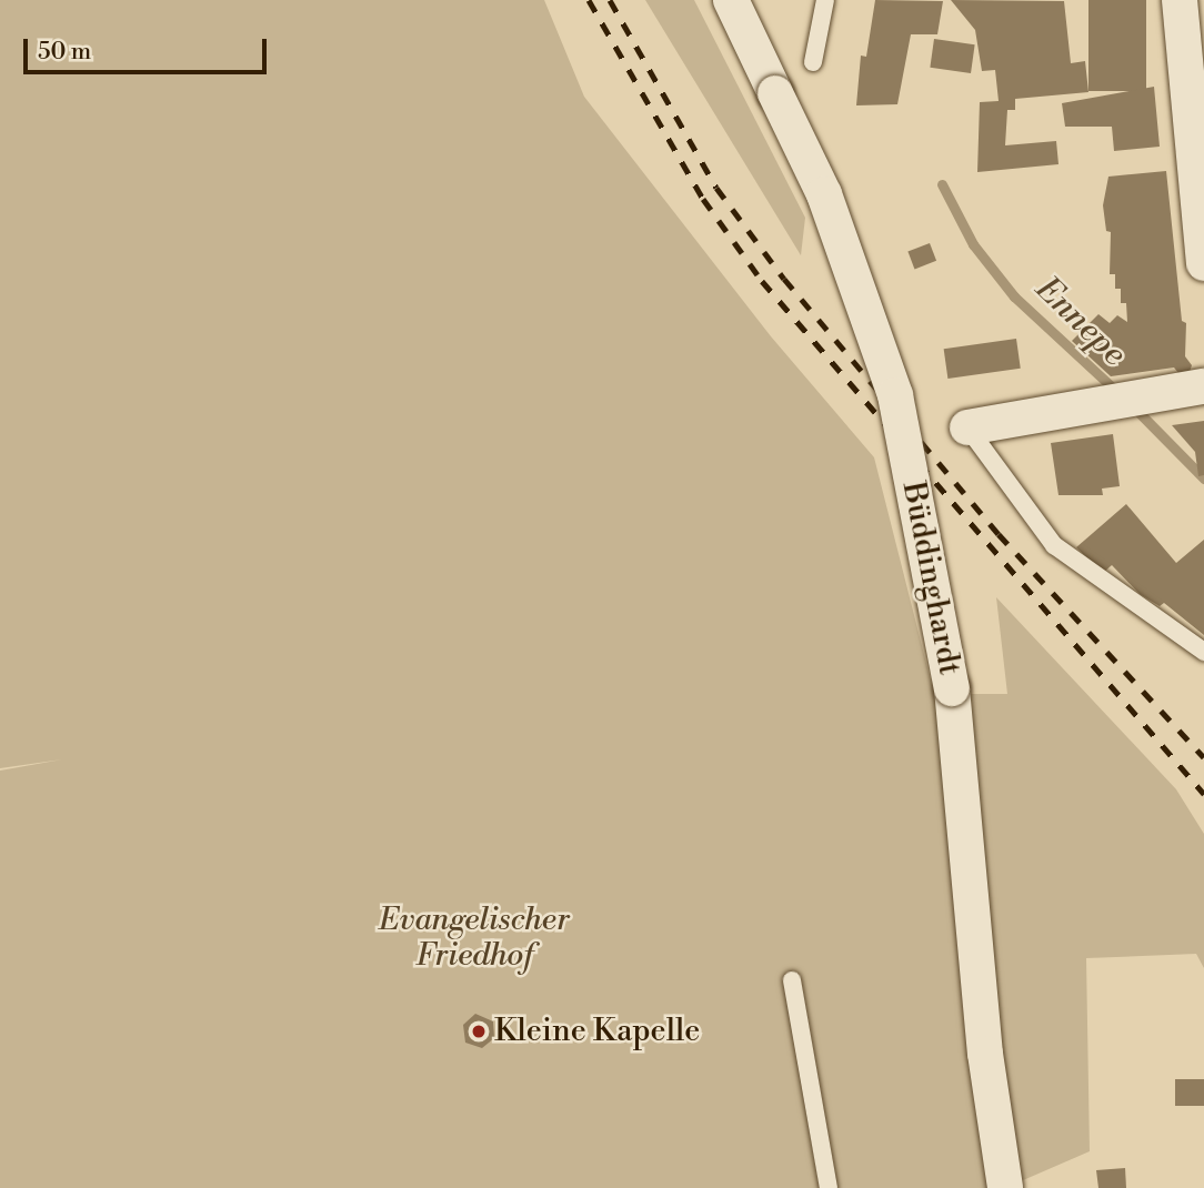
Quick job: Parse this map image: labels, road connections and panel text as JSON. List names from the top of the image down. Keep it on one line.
{"streets":{"street":["Büddinghardt"]},"water":["Ennepe"],"parks":["Evangelischer Friedhof"],"places":["Kleine Kapelle"],"scale_bar":"50 m"}
